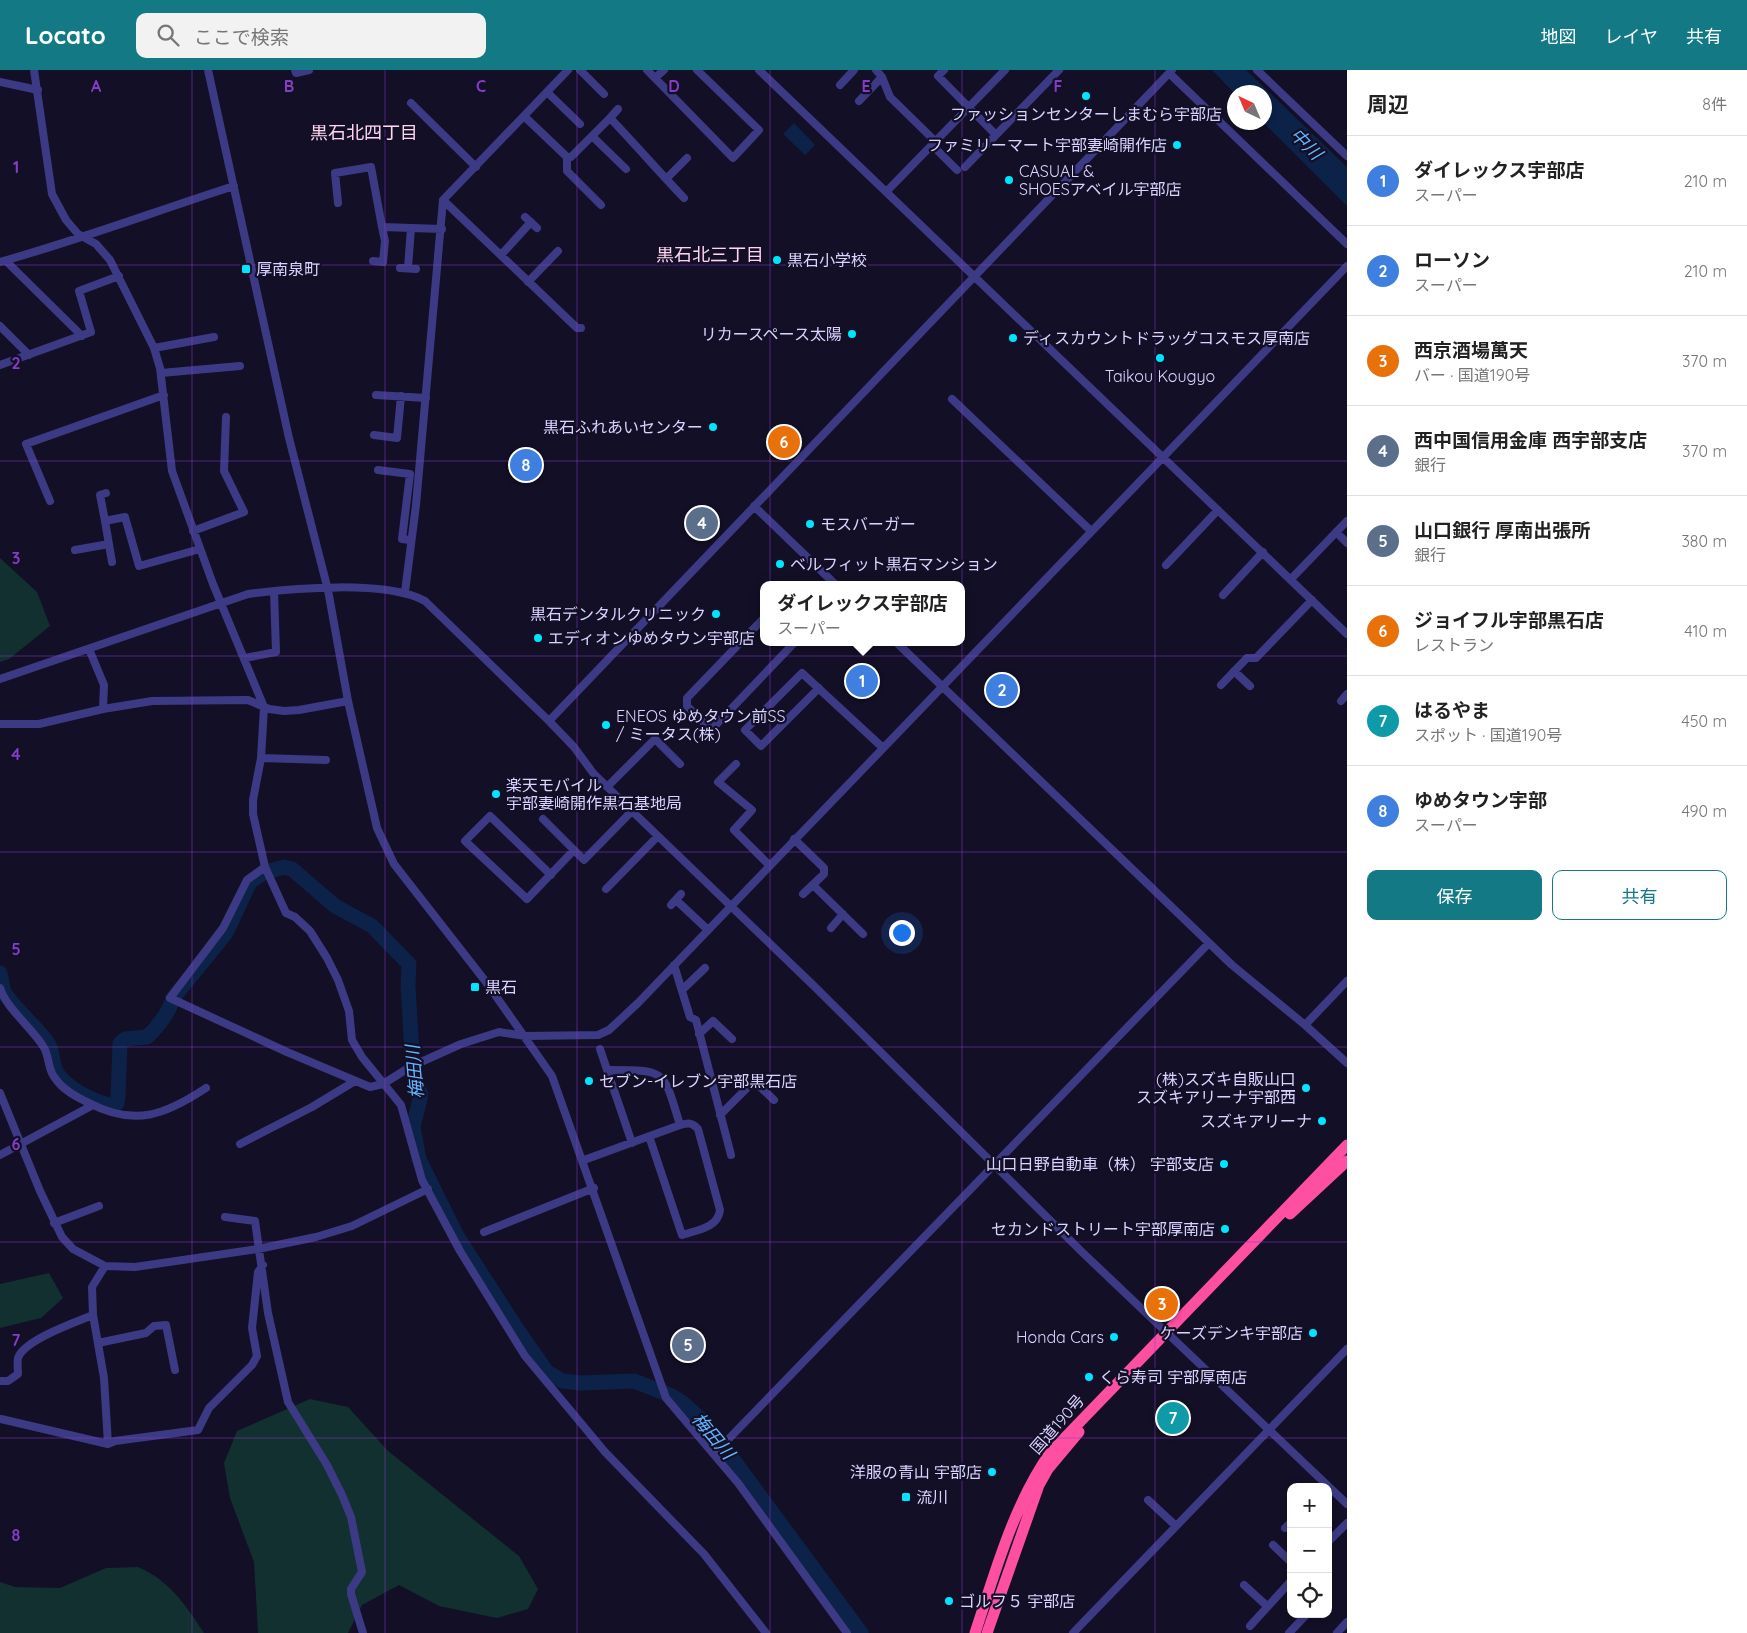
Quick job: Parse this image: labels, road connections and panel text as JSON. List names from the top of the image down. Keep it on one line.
{"streets":{"highway":["国道190号"]},"districts":["黒石北四丁目","黒石北三丁目"],"water":["中川","梅田川"],"places":{"other":["ファッションセンターしまむら宇部店","ファミリーマート宇部妻崎開作店","CASUAL & SHOESアベイル宇部店","黒石小学校","リカースペース太陽","ディスカウントドラッグコスモス厚南店","Taikou Kougyo","黒石ふれあいセンター","モスバーガー","ベルフィット黒石マンション","黒石デンタルクリニック","エディオンゆめタウン宇部店","ENEOS ゆめタウン前SS / ミータス(株)","楽天モバイル 宇部妻崎開作黒石基地局","セブン-イレブン宇部黒石店","(株)スズキ自販山口 スズキアリーナ宇部西","スズキアリーナ","山口日野自動車（株） 宇部支店","セカンドストリート宇部厚南店","ケーズデンキ宇部店","Honda Cars","くら寿司 宇部厚南店","洋服の青山 宇部店","ゴルフ５ 宇部店"],"transit":["厚南泉町","黒石","流川"]},"north":"top left","page":{"header":"Locato","search":"ここで検索","nav":["地図","レイヤ","共有"],"heading":["周辺","8件"],"list":[{"mark":"1","name":"ダイレックス宇部店","note":"スーパー","value":"210 m"},{"mark":"2","name":"ローソン","note":"スーパー","value":"210 m"},{"mark":"3","name":"西京酒場萬天","note":"バー · 国道190号","value":"370 m"},{"mark":"4","name":"西中国信用金庫 西宇部支店","note":"銀行","value":"370 m"},{"mark":"5","name":"山口銀行 厚南出張所","note":"銀行","value":"380 m"},{"mark":"6","name":"ジョイフル宇部黒石店","note":"レストラン","value":"410 m"},{"mark":"7","name":"はるやま","note":"スポット · 国道190号","value":"450 m"},{"mark":"8","name":"ゆめタウン宇部","note":"スーパー","value":"490 m"}],"pins":["6","8","4","1","2","3","5","7"],"popup":["ダイレックス宇部店","スーパー"],"buttons":["保存","共有"],"map_buttons":["+","−"]},"grid":{"columns":["A","B","C","D","E","F"],"rows":["1","2","3","4","5","6","7","8"]}}
